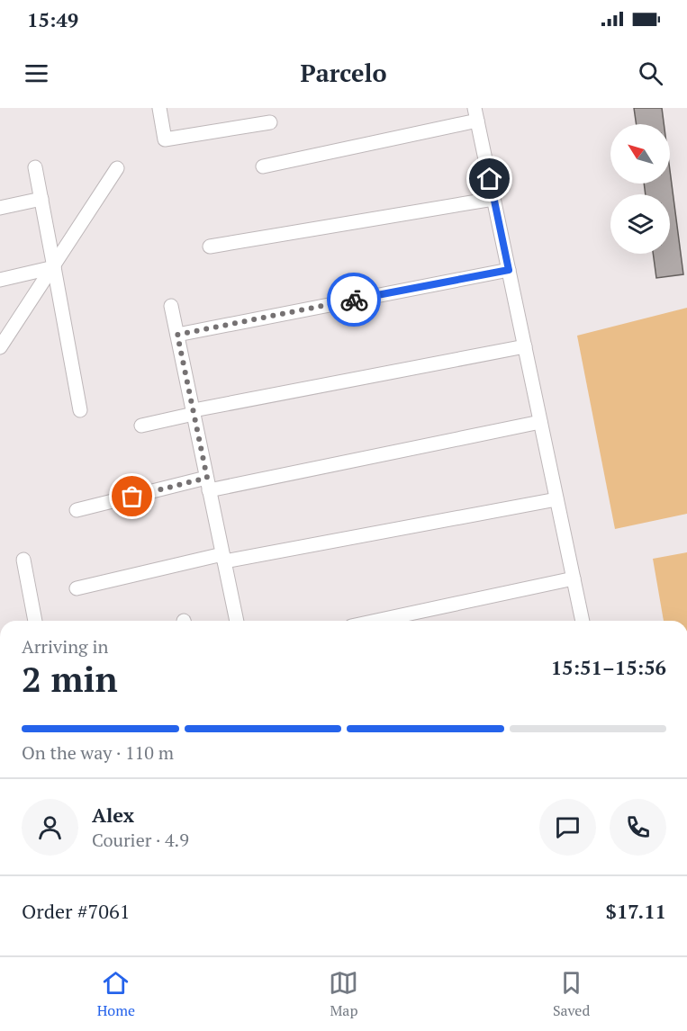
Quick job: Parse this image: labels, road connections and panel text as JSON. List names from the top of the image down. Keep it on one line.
{"north":"top left","page":{"status":"15:49","header":"Parcelo","heading":["2 min","Arriving in","15:51–15:56"],"panel":["Alex","Courier · 4.9","Order #7061","$17.11"],"bar":"On the way · 110 m","tabs":["Home","Map","Saved"]}}
